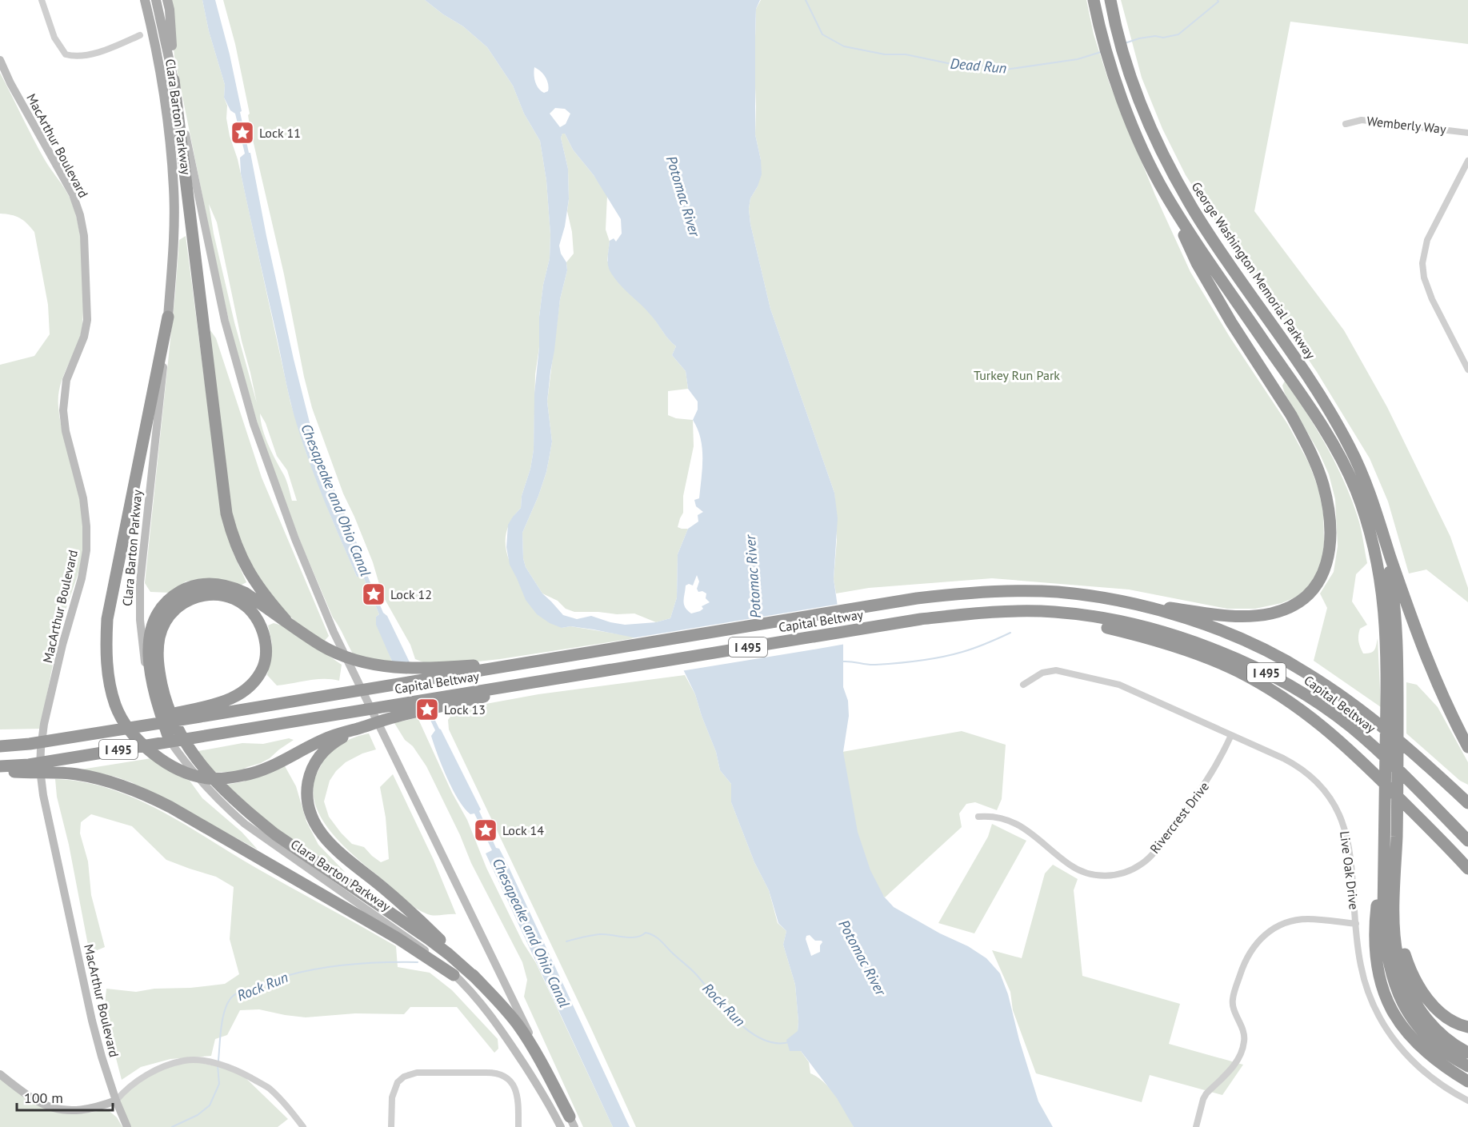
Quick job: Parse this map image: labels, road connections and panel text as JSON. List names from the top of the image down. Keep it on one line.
{"streets":{"highway":["George Washington Memorial Parkway","Capital Beltway","I 495"],"main road":["Clara Barton Parkway","MacArthur Boulevard"],"street":["Wemberly Way","Rivercrest Drive","Live Oak Drive"]},"crossings":[["Rivercrest Drive","Live Oak Drive"]],"water":["Dead Run","Potomac River","Chesapeake and Ohio Canal","Rock Run"],"parks":["Turkey Run Park"],"places":{"place":["Lock 11","Lock 12","Lock 13","Lock 14"]},"scale_bar":"100 m"}
